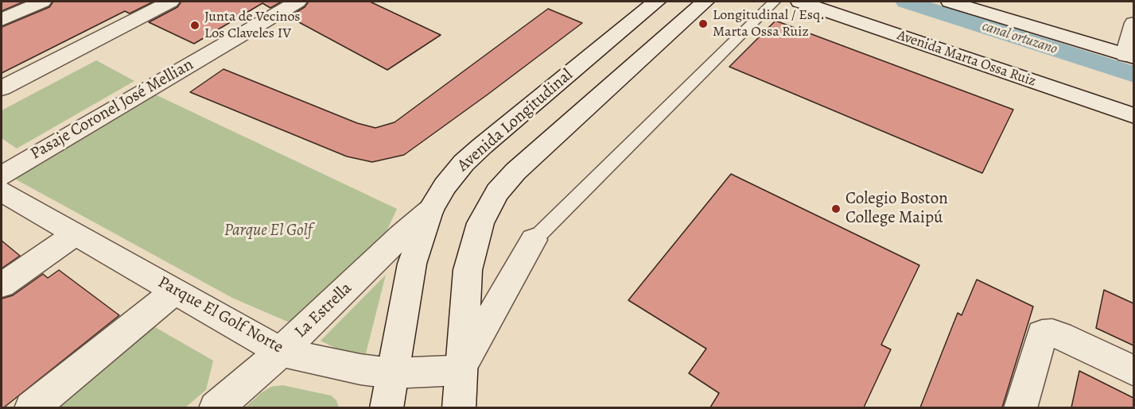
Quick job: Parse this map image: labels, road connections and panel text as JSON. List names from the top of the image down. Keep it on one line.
{"streets":{"street":["Avenida Marta Ossa Ruiz","Pasaje Coronel José Mellian","Avenida Longitudinal","La Estrella","Parque El Golf Norte"]},"crossings":[["Avenida Longitudinal","La Estrella"],["Avenida Longitudinal","Parque El Golf Norte"],["La Estrella","Parque El Golf Norte"]],"water":["canal ortuzano"],"parks":["Parque El Golf"],"places":["Longitudinal / Esq. Marta Ossa Ruiz","Junta de Vecinos Los Claveles IV","Colegio Boston College Maipú"]}
